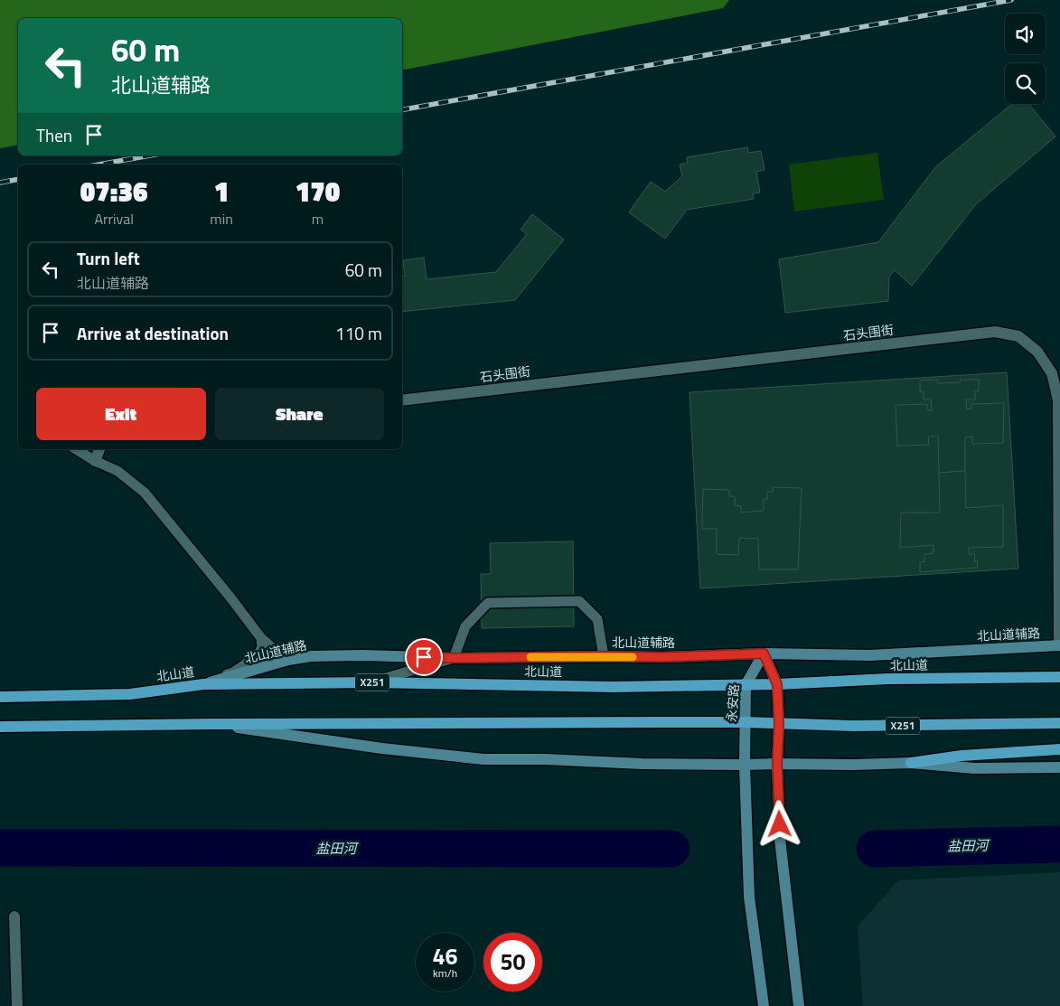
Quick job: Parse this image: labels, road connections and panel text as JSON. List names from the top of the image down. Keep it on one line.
{"streets":{"main road":["北山道","X251"],"street":["石头围街","北山道辅路","永安路"]},"crossings":[["石头围街","北山道辅路"],["北山道辅路","北山道"],["北山道辅路","永安路"],["北山道","永安路"],["X251","永安路"]],"water":["盐田河"],"page":{"turn":["60 m","北山道辅路"],"then":"Then","eta":["07:36","Arrival","1","min","170","m"],"list":[{"name":"Turn left","note":"北山道辅路","value":"60 m"},{"name":"Arrive at destination","value":"110 m"}],"buttons":["Exit","Share"],"speed":"46 km/h","limit":"50"}}
